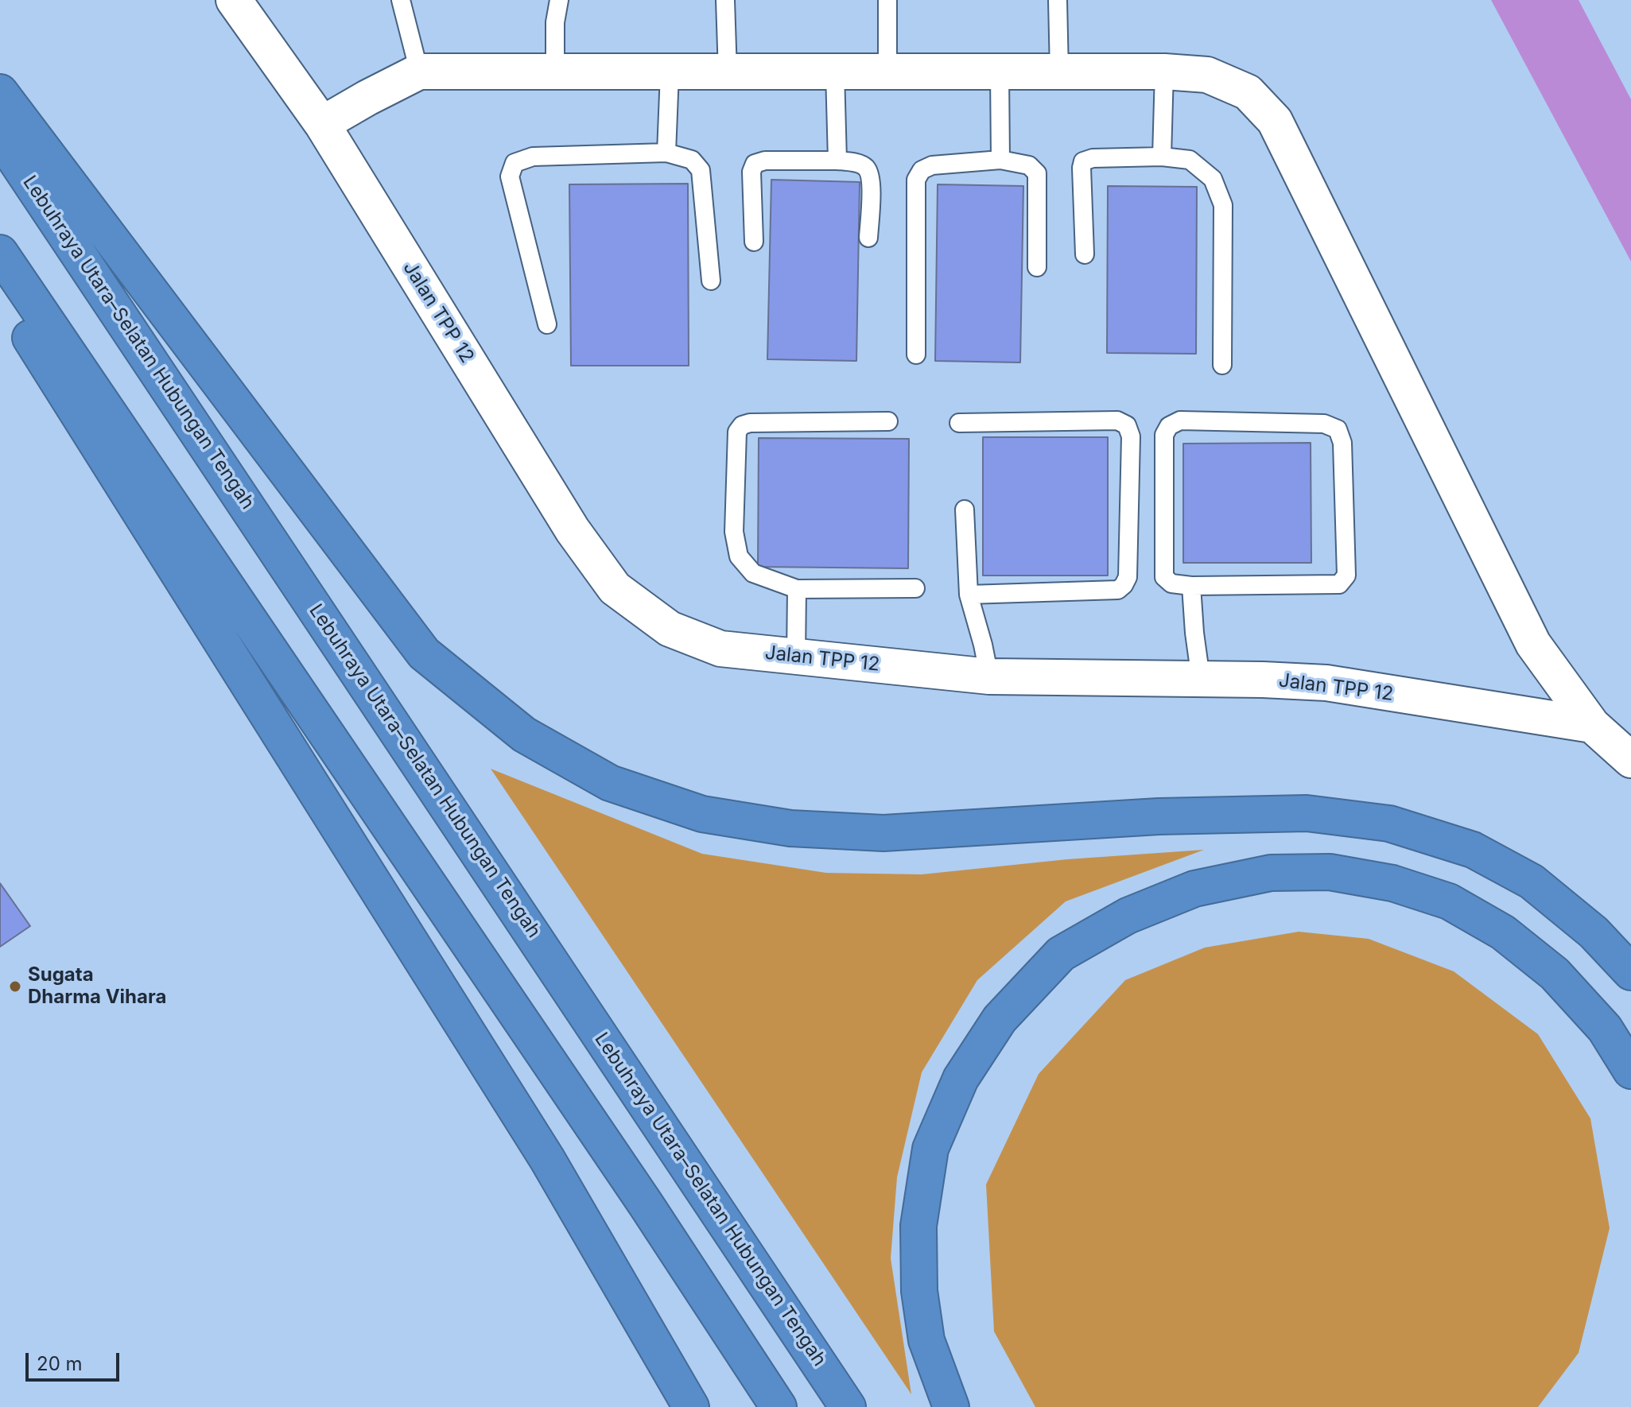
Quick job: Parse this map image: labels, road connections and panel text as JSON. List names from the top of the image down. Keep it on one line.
{"streets":{"highway":["Lebuhraya Utara–Selatan Hubungan Tengah"],"street":["Jalan TPP 12"]},"places":["Sugata Dharma Vihara"],"scale_bar":"20 m"}
